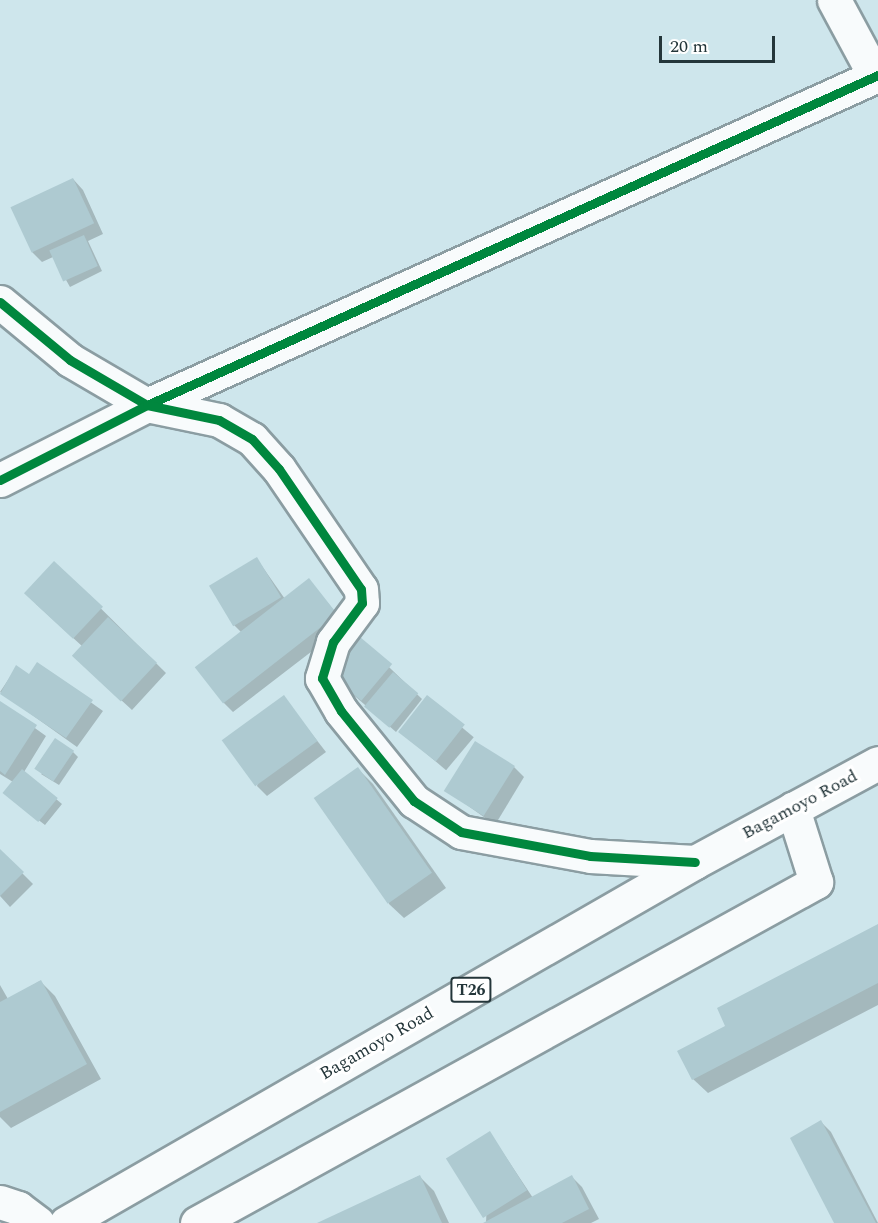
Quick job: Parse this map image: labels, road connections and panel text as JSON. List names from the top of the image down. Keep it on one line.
{"streets":{"main road":["Bagamoyo Road","T26"]},"scale_bar":"20 m"}
